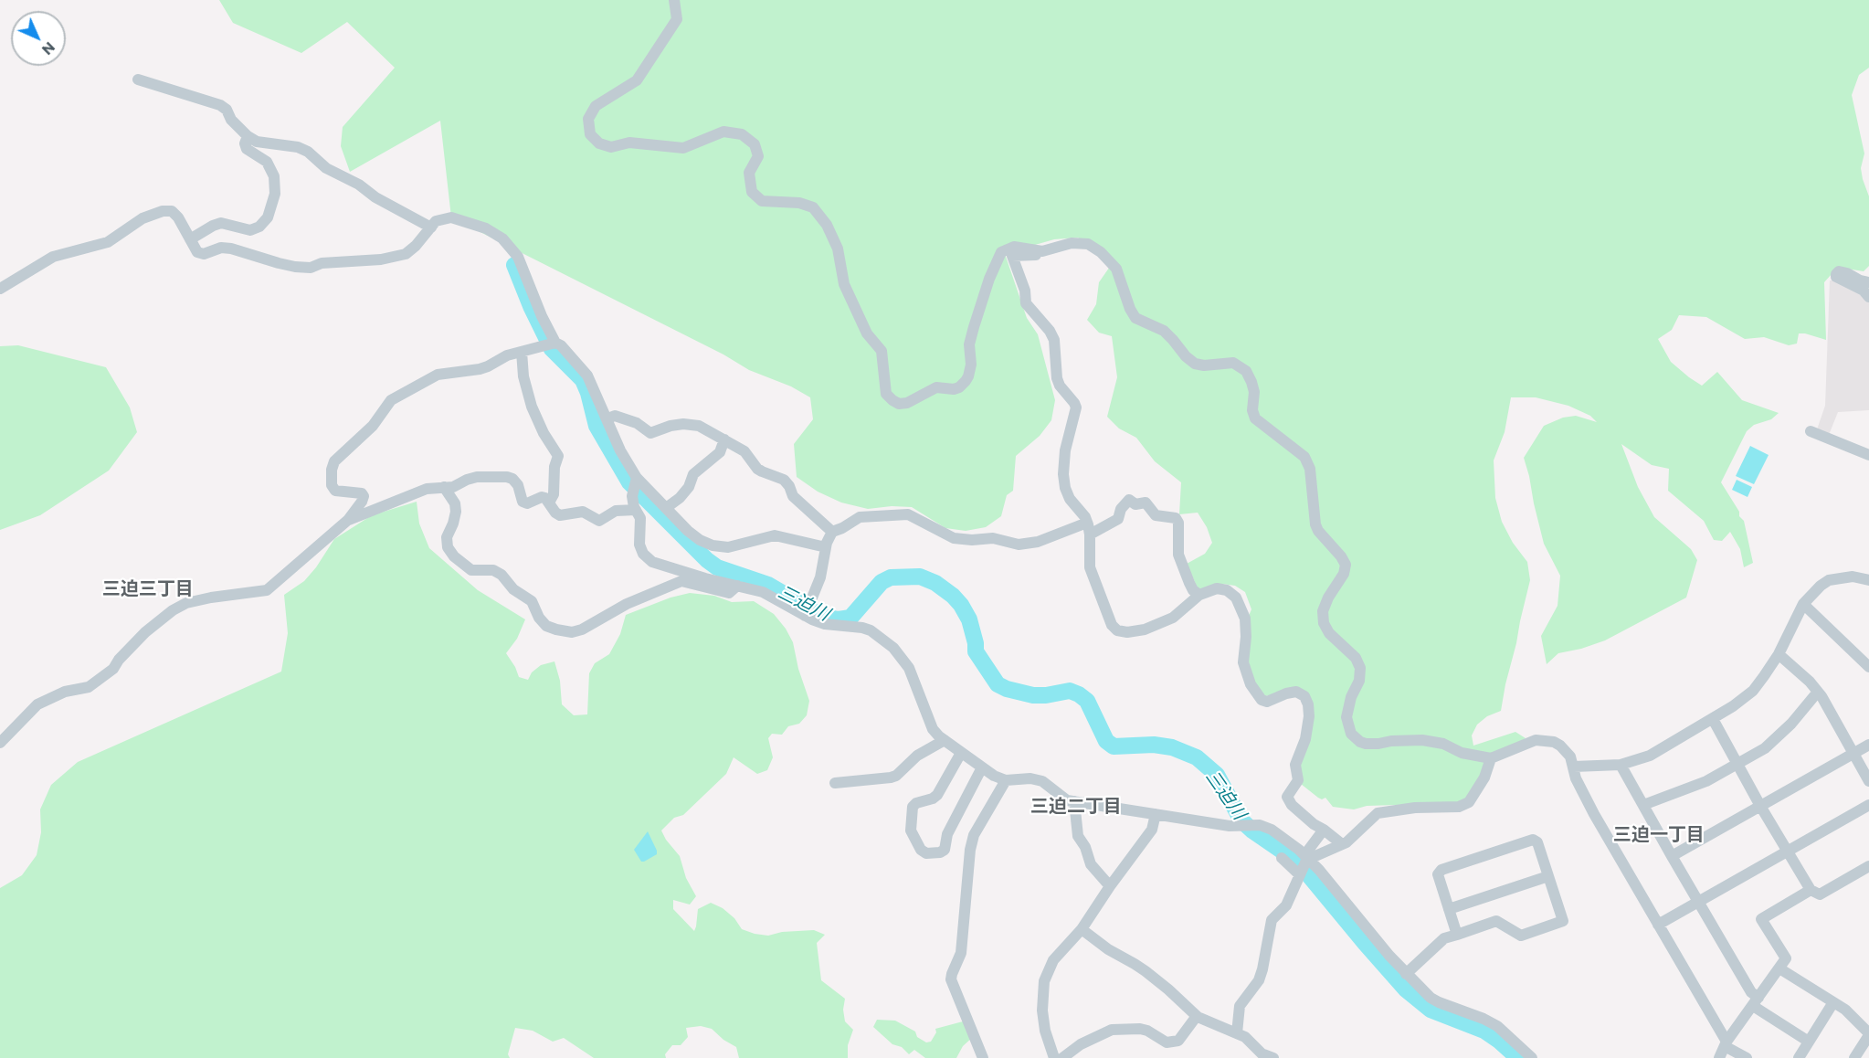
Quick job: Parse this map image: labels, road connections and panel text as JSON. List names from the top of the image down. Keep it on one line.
{"districts":["三迫三丁目","三迫二丁目","三迫一丁目"],"water":["三迫川"],"north":"bottom right"}
